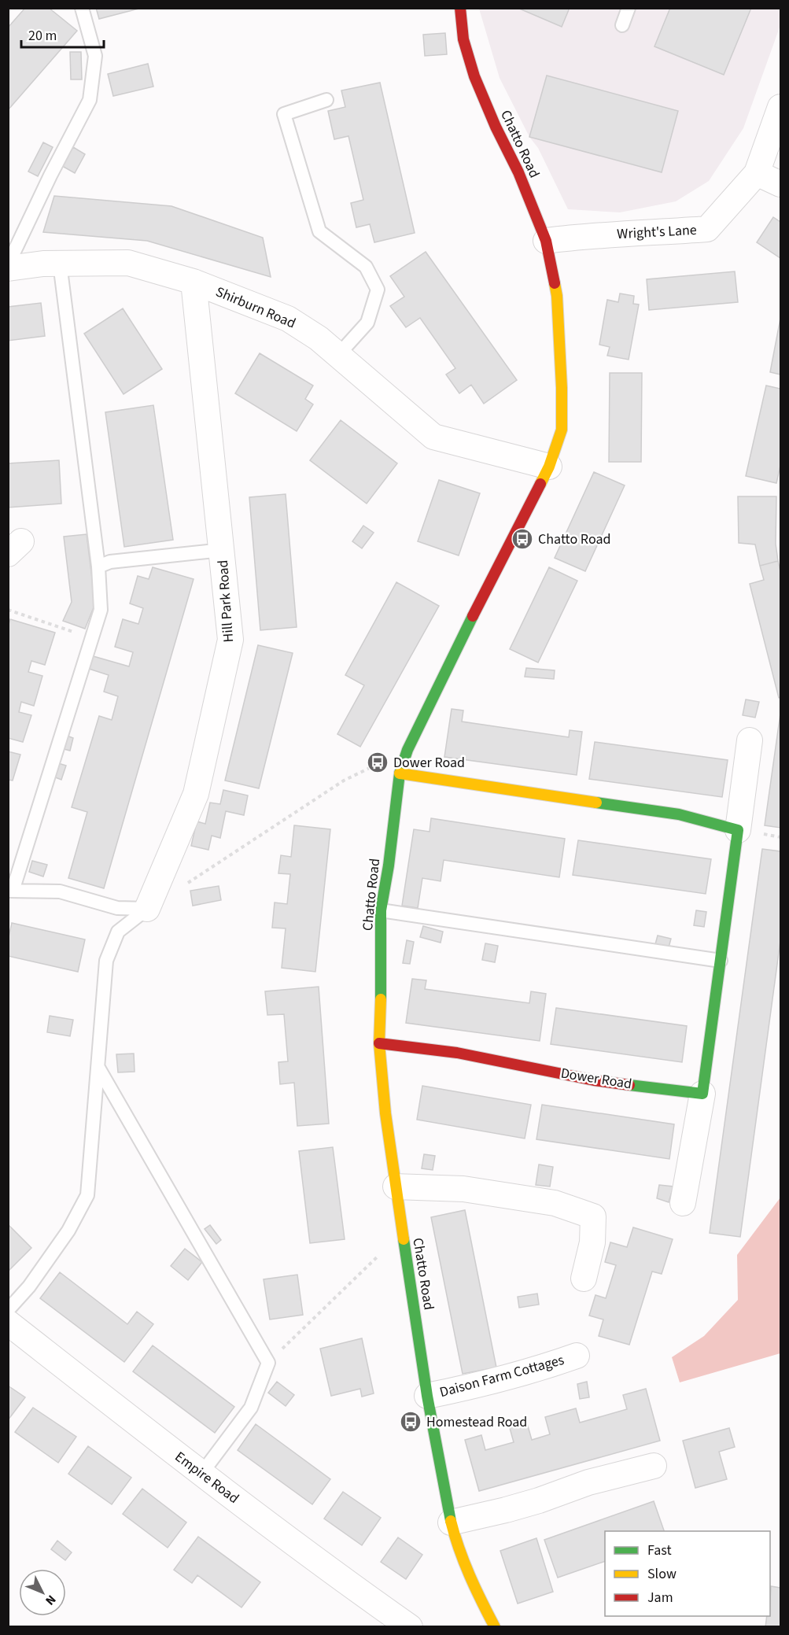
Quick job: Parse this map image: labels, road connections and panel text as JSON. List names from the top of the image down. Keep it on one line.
{"streets":{"street":["Chatto Road","Wright's Lane","Shirburn Road","Hill Park Road","Dower Road","Daison Farm Cottages","Empire Road"]},"crossings":[["Chatto Road","Wright's Lane"],["Chatto Road","Shirburn Road"],["Chatto Road","Dower Road"],["Chatto Road","Daison Farm Cottages"],["Shirburn Road","Hill Park Road"]],"places":{"bus stop":["Chatto Road","Dower Road","Homestead Road"]},"legend":["Fast","Slow","Jam"],"scale_bar":"20 m","north":"bottom right"}
